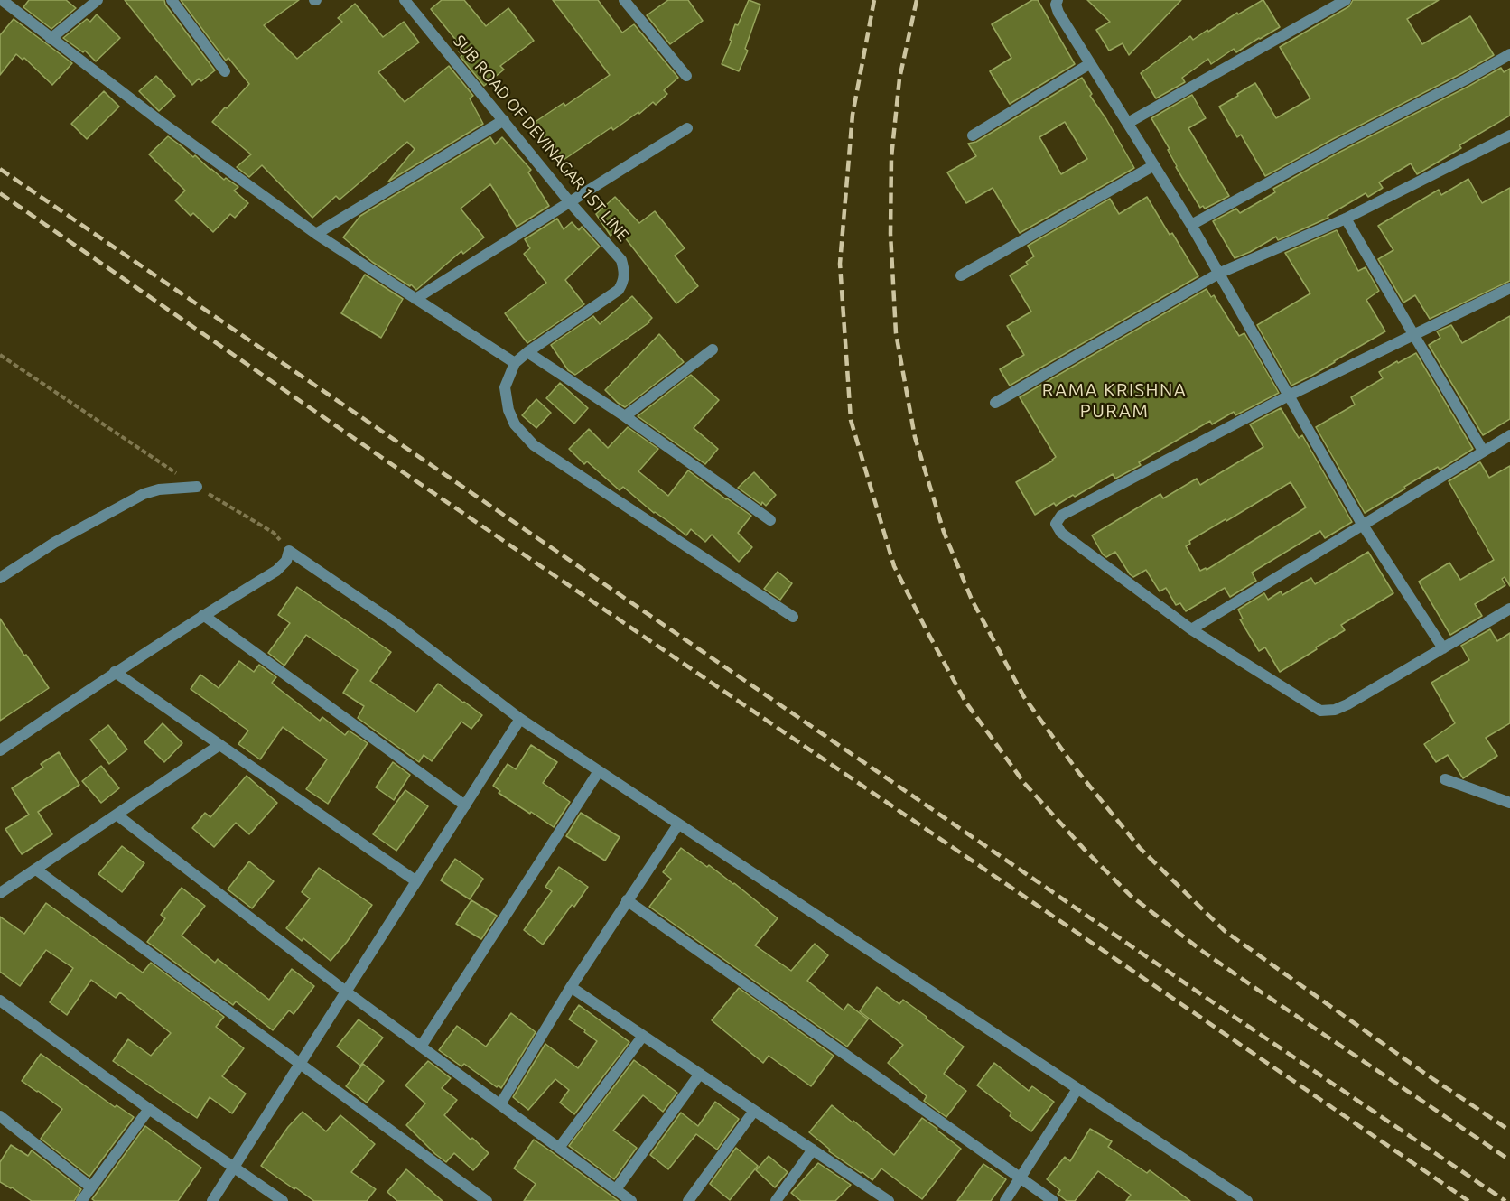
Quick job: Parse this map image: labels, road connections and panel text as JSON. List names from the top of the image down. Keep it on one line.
{"streets":{"street":["SUB ROAD OF DEVINAGAR 1ST LINE"]},"districts":["RAMA KRISHNA PURAM"]}
